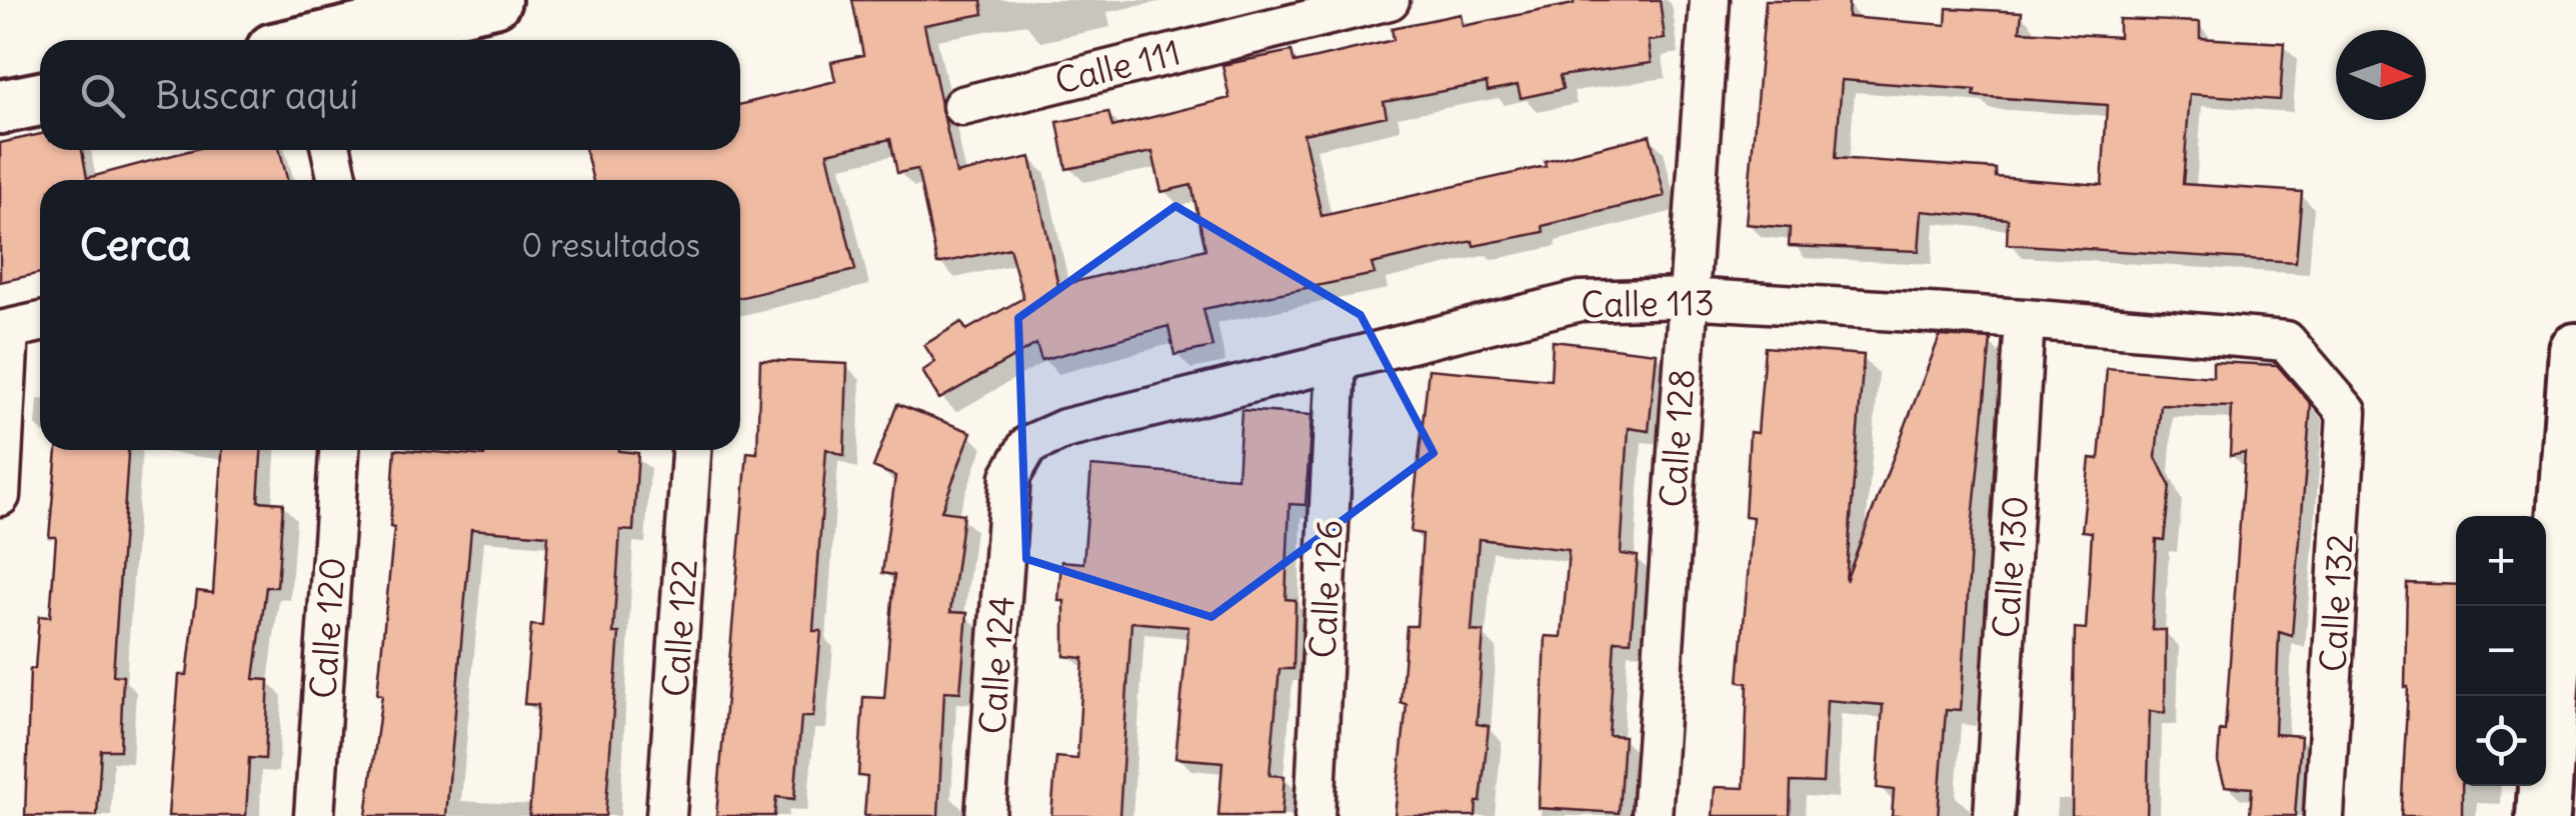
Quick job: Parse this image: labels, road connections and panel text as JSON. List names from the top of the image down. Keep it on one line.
{"streets":{"street":["Calle 111","Calle 113","Calle 128","Calle 130","Calle 126","Calle 132","Calle 120","Calle 122","Calle 124"]},"crossings":[["Calle 113","Calle 128"],["Calle 113","Calle 130"],["Calle 113","Calle 126"],["Calle 113","Calle 132"],["Calle 113","Calle 124"]],"north":"right","page":{"search":"Buscar aquí","heading":["Cerca","0 resultados"],"map_buttons":["+","−"]}}
